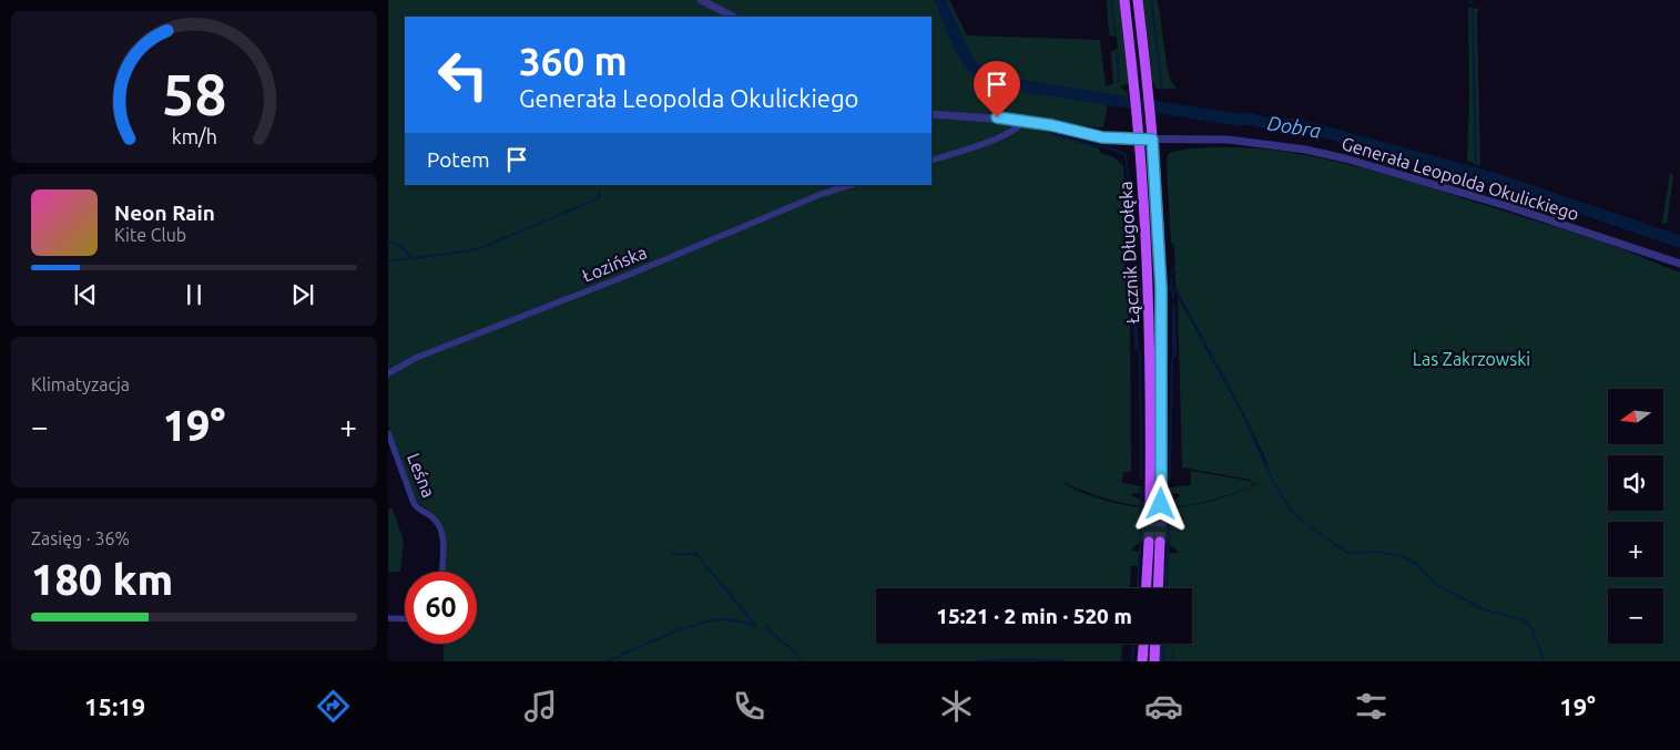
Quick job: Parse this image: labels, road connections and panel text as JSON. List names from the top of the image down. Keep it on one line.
{"streets":{"main road":["Łącznik Długołęka"],"street":["Generała Leopolda Okulickiego","Łozińska","Leśna"]},"crossings":[["Generała Leopolda Okulickiego","Łącznik Długołęka"]],"water":["Dobra"],"parks":["Las Zakrzowski"],"north":"left","page":{"turn":["360 m","Generała Leopolda Okulickiego"],"then":"Potem","song":["Neon Rain","Kite Club"],"tile":["Klimatyzacja",["Zasięg · 36%","180 km"]],"map_buttons":["+","−"],"heat":["−","19°","+"],"limit":"60","trip":"15:21 · 2 min · 520 m","tabs":["15:19","19°"],"gauge":["58","km/h"]}}
